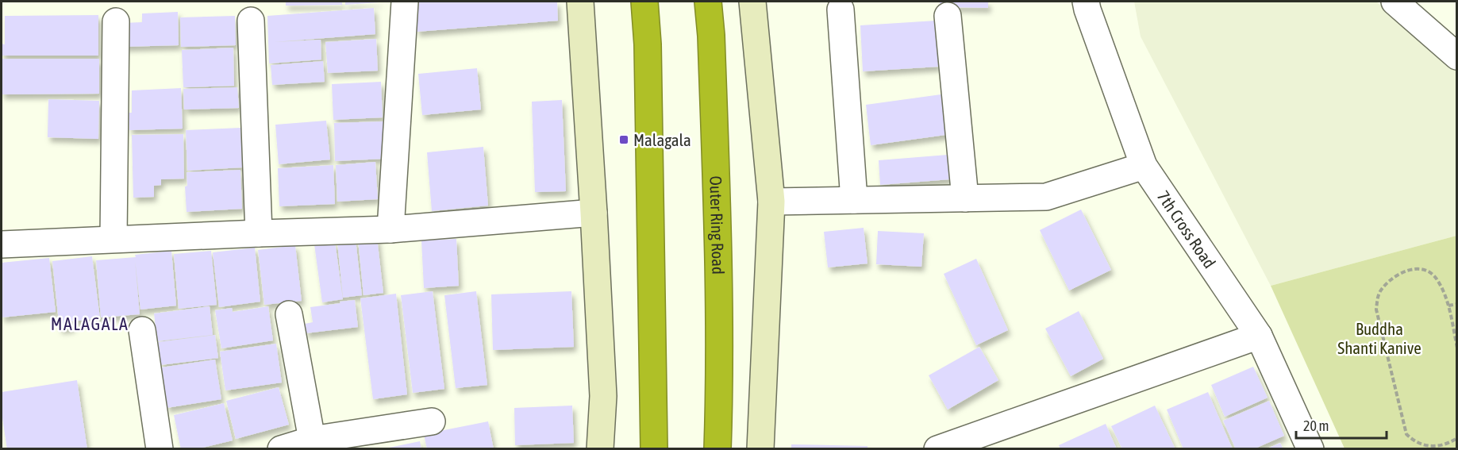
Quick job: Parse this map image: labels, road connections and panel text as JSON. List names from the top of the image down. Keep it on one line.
{"streets":{"highway":["Outer Ring Road"],"street":["7th Cross Road"]},"districts":["MALAGALA"],"parks":["Buddha Shanti Kanive"],"places":{"transit":["Malagala"]},"scale_bar":"20 m"}
